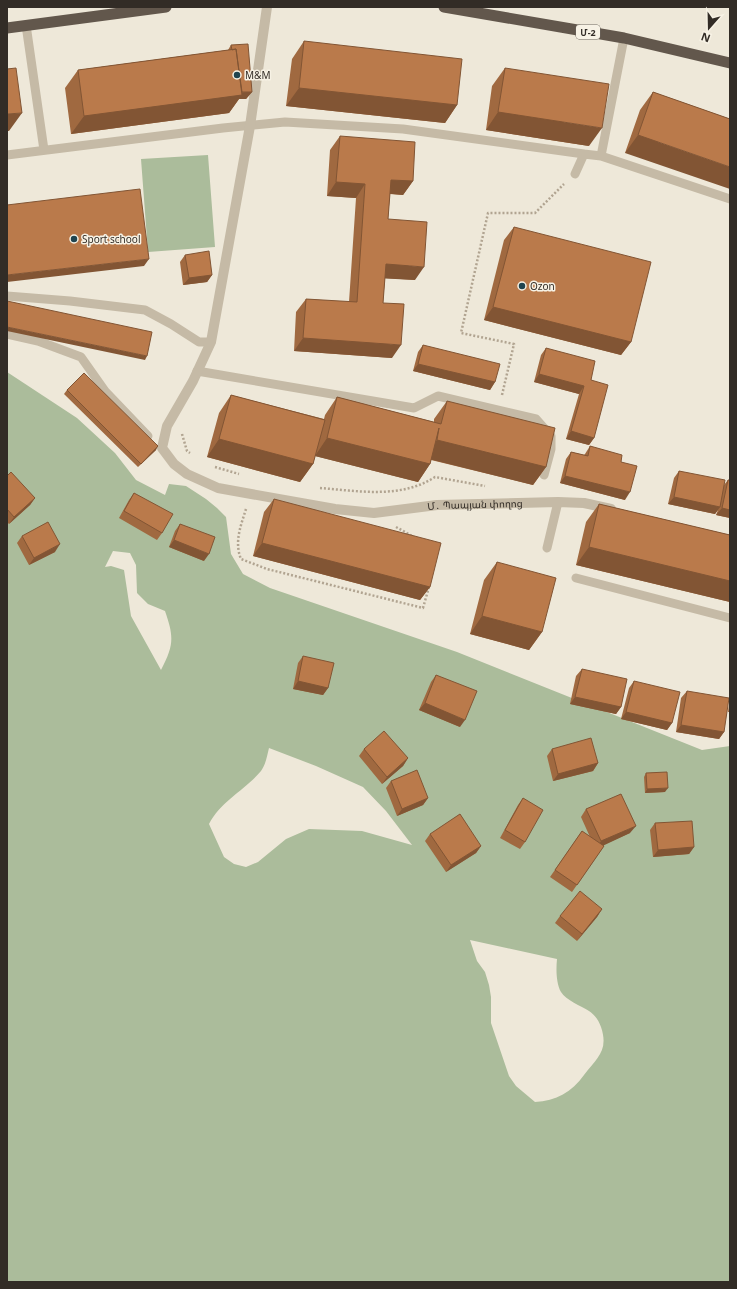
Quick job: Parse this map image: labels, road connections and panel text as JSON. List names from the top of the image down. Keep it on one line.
{"streets":{"highway":["Մ-2"],"street":["Մ․ Պապյան փողոց"]},"places":["M&M","Sport school","Ozon"],"north":"bottom"}
